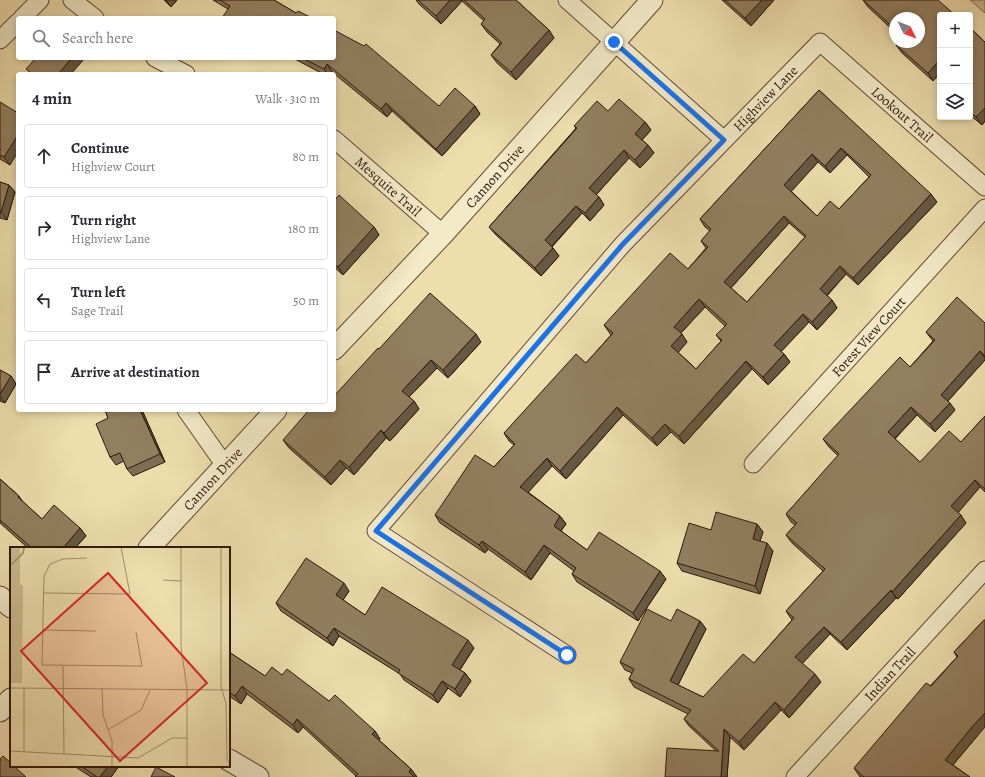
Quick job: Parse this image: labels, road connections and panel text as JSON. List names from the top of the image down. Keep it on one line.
{"streets":{"street":["Highview Lane","Lookout Trail","Cannon Drive","Mesquite Trail","Forest View Court","Indian Trail"]},"crossings":[["Highview Lane","Lookout Trail"],["Cannon Drive","Mesquite Trail"]],"north":"bottom right","page":{"map_buttons":["+","−"],"search":"Search here","heading":["4 min","Walk · 310 m"],"list":[["Continue","Highview Court","80 m"],["Turn right","Highview Lane","180 m"],["Turn left","Sage Trail","50 m"],"Arrive at destination"]}}
